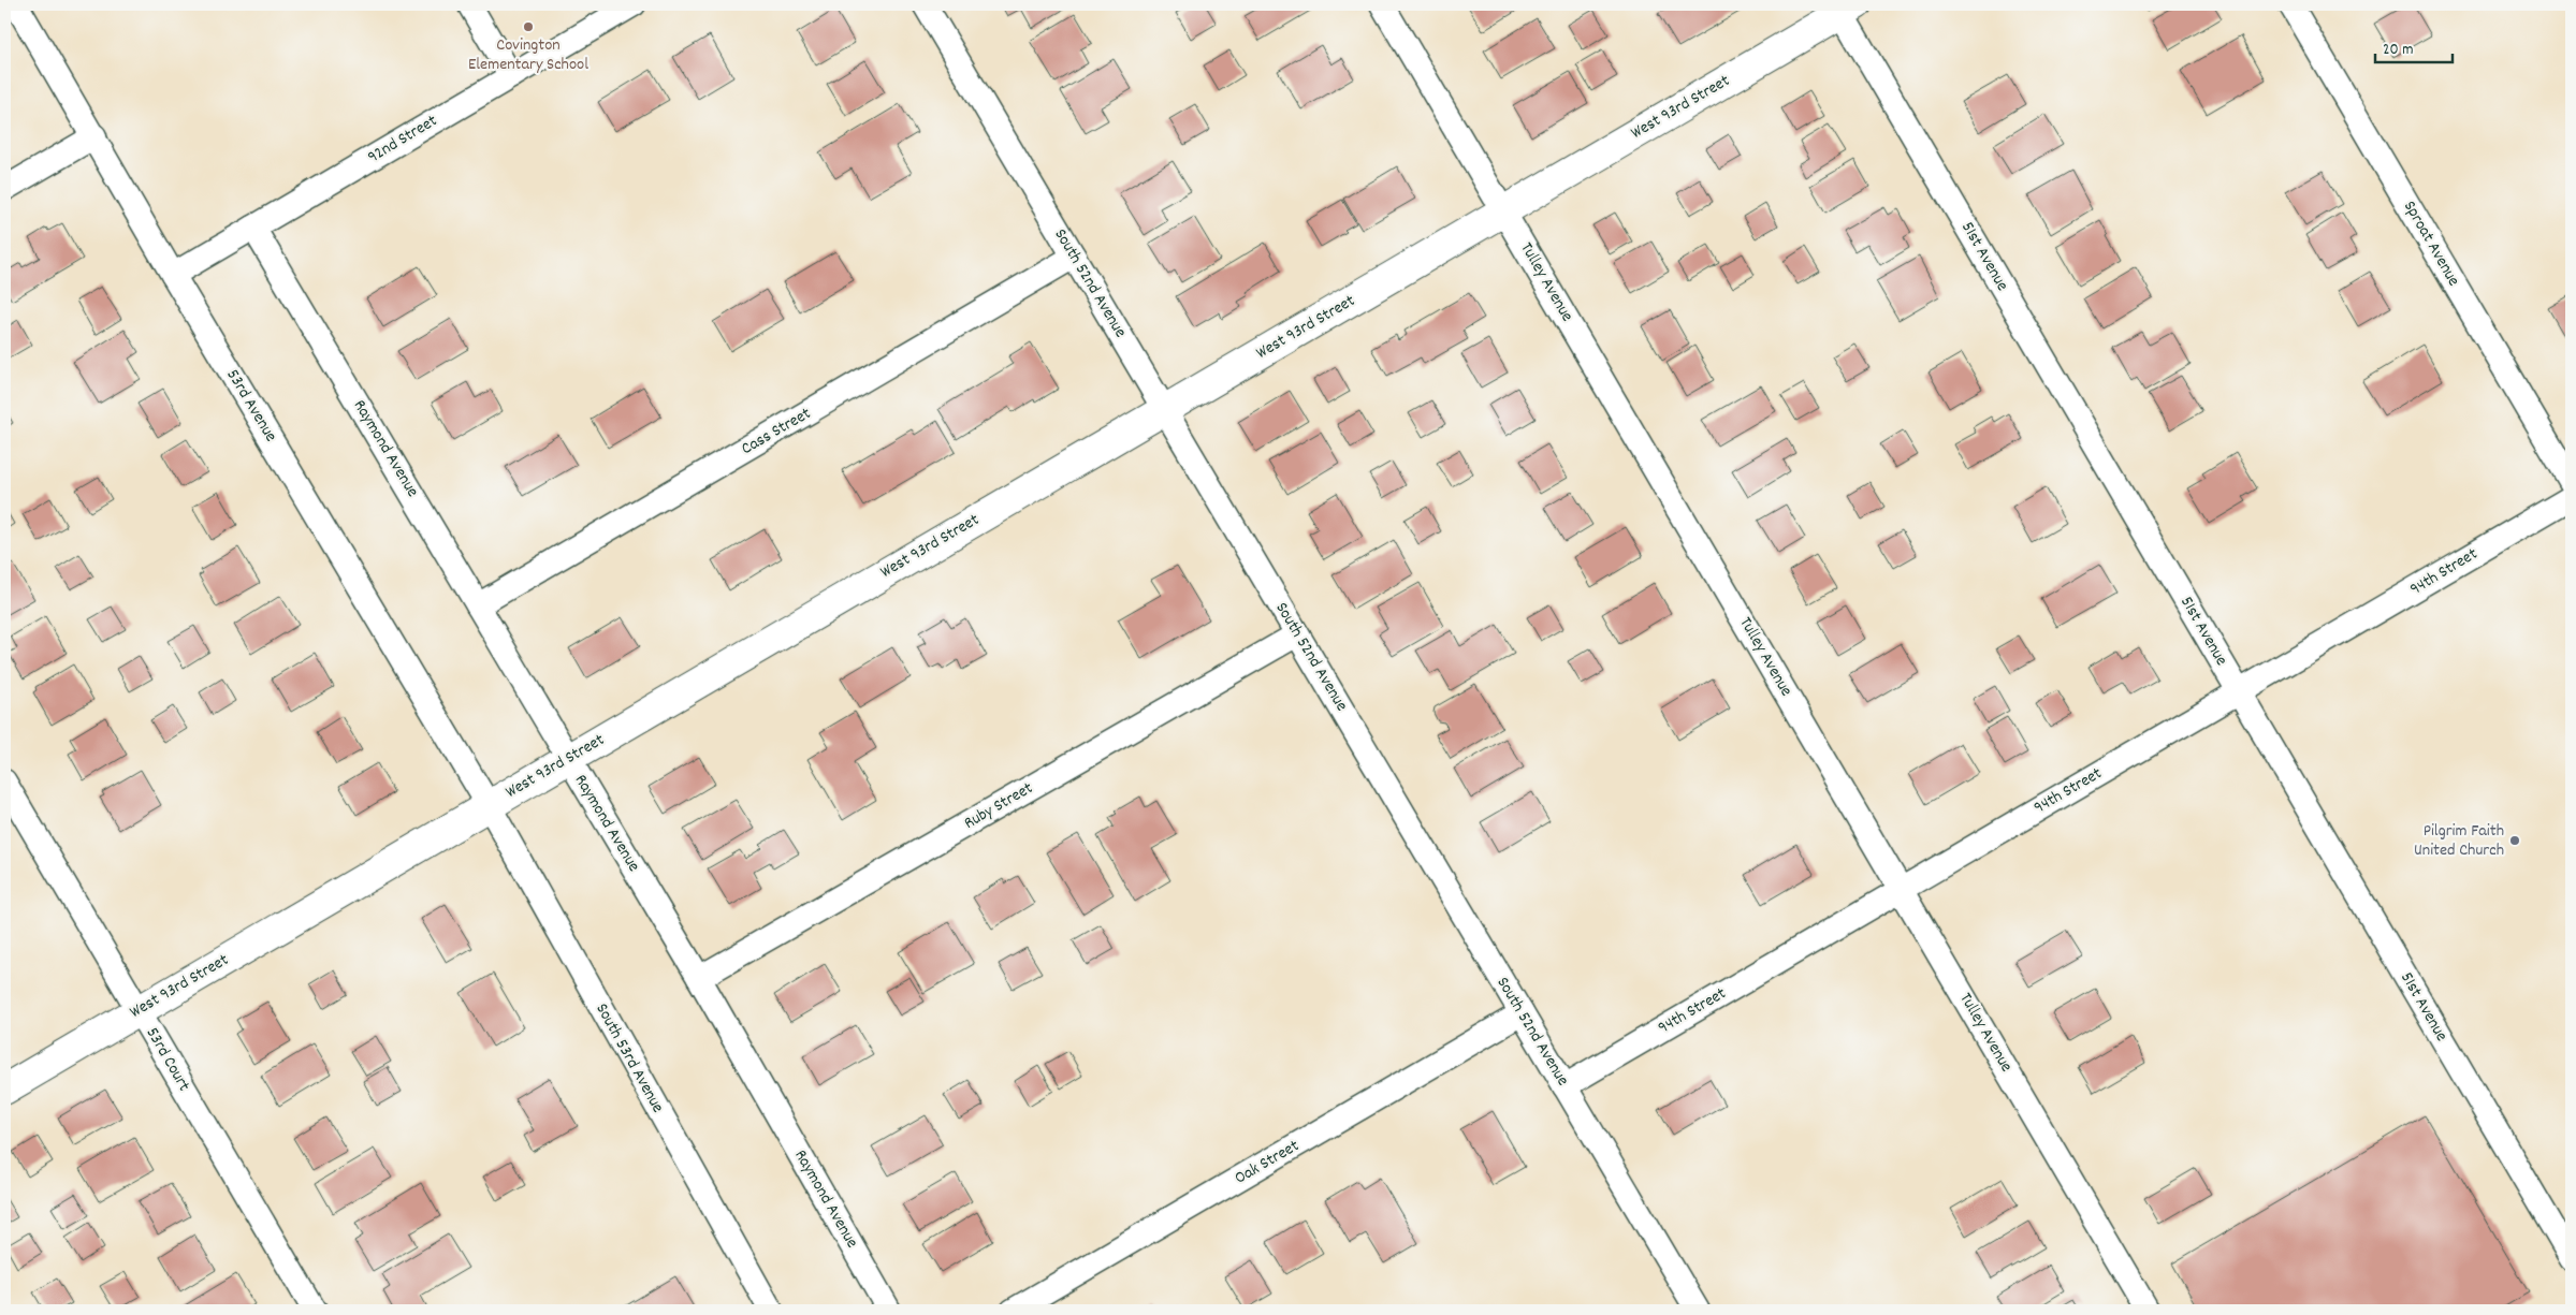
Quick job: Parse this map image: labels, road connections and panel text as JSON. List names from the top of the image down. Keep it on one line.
{"streets":{"main road":["West 93rd Street"],"street":["92nd Street","Sproat Avenue","51st Avenue","Tulley Avenue","South 52nd Avenue","53rd Avenue","Cass Street","Raymond Avenue","94th Street","Ruby Street","South 53rd Avenue","53rd Court","Oak Street"]},"crossings":[["West 93rd Street","51st Avenue"],["West 93rd Street","Tulley Avenue"],["West 93rd Street","South 52nd Avenue"],["West 93rd Street","53rd Avenue"],["West 93rd Street","Raymond Avenue"],["West 93rd Street","South 53rd Avenue"],["West 93rd Street","53rd Court"],["92nd Street","53rd Avenue"],["92nd Street","Raymond Avenue"],["51st Avenue","94th Street"],["Tulley Avenue","94th Street"],["South 52nd Avenue","Cass Street"],["South 52nd Avenue","94th Street"],["South 52nd Avenue","Ruby Street"],["South 52nd Avenue","Oak Street"],["53rd Avenue","South 53rd Avenue"],["Cass Street","Raymond Avenue"],["Raymond Avenue","Ruby Street"]],"places":["Covington Elementary School","Pilgrim Faith United Church"],"scale_bar":"20 m"}
